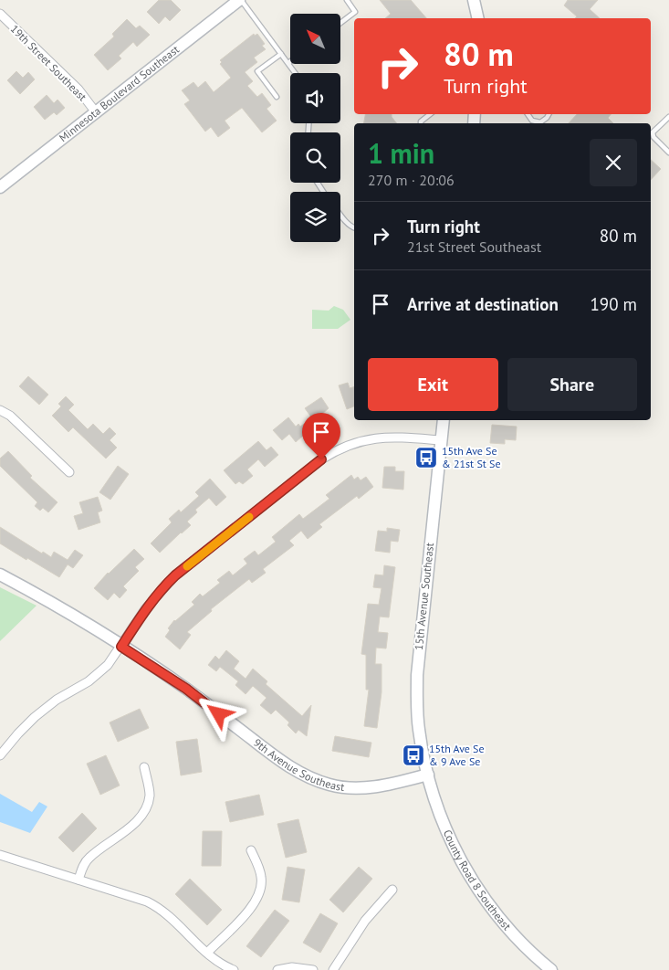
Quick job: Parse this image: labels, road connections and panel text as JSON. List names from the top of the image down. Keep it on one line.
{"streets":{"street":["19th Street Southeast","Minnesota Boulevard Southeast","15th Avenue Southeast","9th Avenue Southeast","County Road 8 Southeast"]},"crossings":[["19th Street Southeast","Minnesota Boulevard Southeast"],["15th Avenue Southeast","9th Avenue Southeast"],["15th Avenue Southeast","County Road 8 Southeast"],["9th Avenue Southeast","County Road 8 Southeast"]],"places":{"bus stop":["15th Ave Se & 21st St Se","15th Ave Se & 9 Ave Se"]},"north":"top left","page":{"turn":["80 m","Turn right"],"heading":["1 min","270 m · 20:06"],"list":[{"name":"Turn right","note":"21st Street Southeast","value":"80 m"},{"name":"Arrive at destination","value":"190 m"}],"buttons":["Exit","Share"]}}
